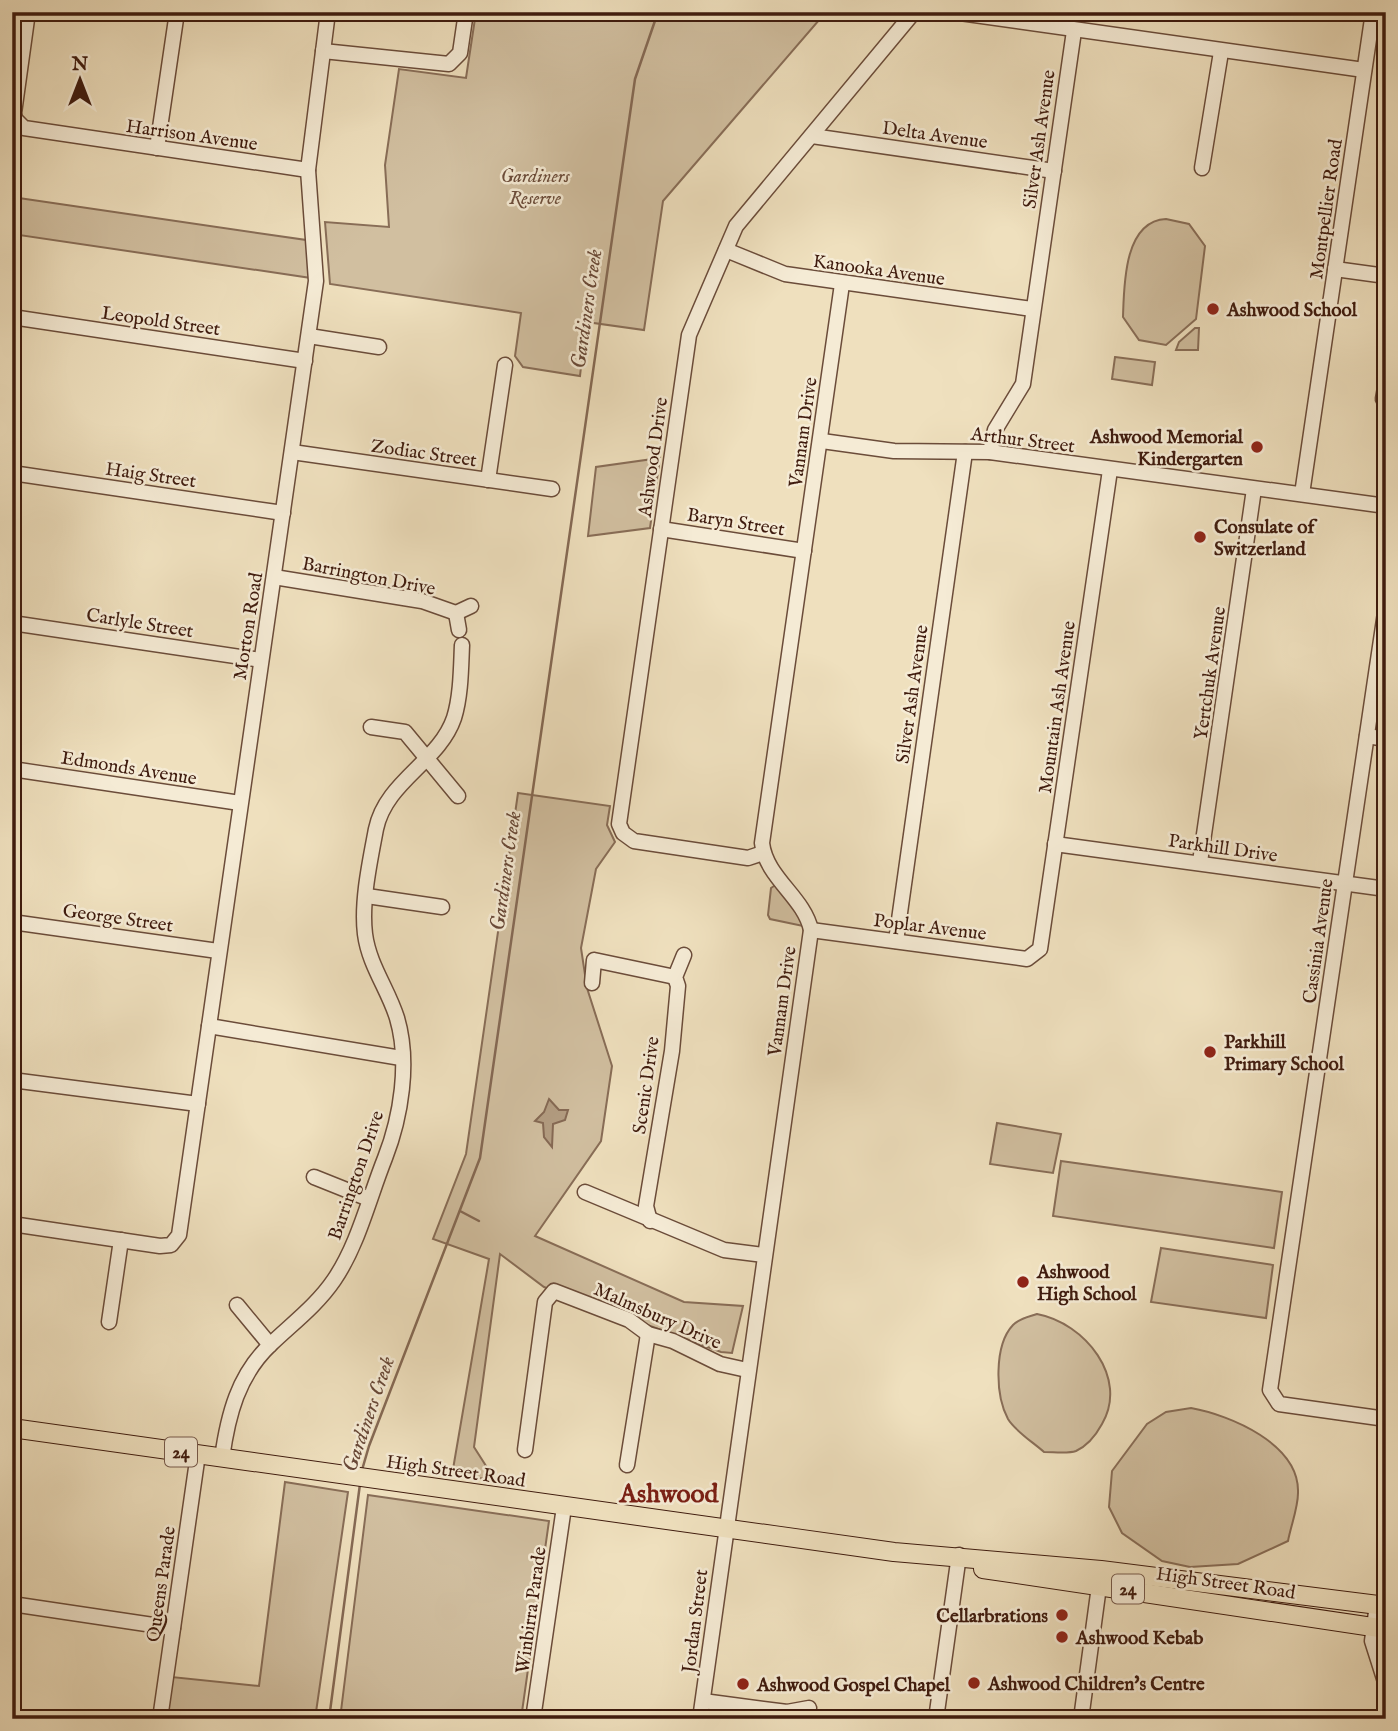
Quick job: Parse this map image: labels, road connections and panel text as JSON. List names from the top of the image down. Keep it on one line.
{"streets":{"main road":["24","High Street Road"],"street":["Harrison Avenue","Delta Avenue","Silver Ash Avenue","Montpellier Road","Kanooka Avenue","Leopold Street","Vannam Drive","Arthur Street","Zodiac Street","Ashwood Drive","Haig Street","Baryn Street","Barrington Drive","Carlyle Street","Morton Road","Yertchuk Avenue","Mountain Ash Avenue","Edmonds Avenue","Parkhill Drive","George Street","Poplar Avenue","Cassinia Avenue","Scenic Drive","Malmsbury Drive","Queens Parade","Winbirra Parade","Jordan Street"]},"crossings":[["Harrison Avenue","Morton Road"],["Delta Avenue","Silver Ash Avenue"],["Delta Avenue","Ashwood Drive"],["Silver Ash Avenue","Kanooka Avenue"],["Silver Ash Avenue","Arthur Street"],["Silver Ash Avenue","Poplar Avenue"],["Montpellier Road","Arthur Street"],["Kanooka Avenue","Vannam Drive"],["Kanooka Avenue","Ashwood Drive"],["Leopold Street","Morton Road"],["Vannam Drive","Arthur Street"],["Vannam Drive","Ashwood Drive"],["Vannam Drive","Baryn Street"],["Vannam Drive","Poplar Avenue"],["Vannam Drive","Malmsbury Drive"],["Vannam Drive","High Street Road"],["Vannam Drive","Jordan Street"],["Arthur Street","Yertchuk Avenue"],["Arthur Street","Mountain Ash Avenue"],["Zodiac Street","Morton Road"],["Ashwood Drive","Baryn Street"],["Haig Street","Morton Road"],["Barrington Drive","Morton Road"],["Barrington Drive","High Street Road"],["Carlyle Street","Morton Road"],["Morton Road","Edmonds Avenue"],["Morton Road","George Street"],["Yertchuk Avenue","Parkhill Drive"],["Mountain Ash Avenue","Parkhill Drive"],["Mountain Ash Avenue","Poplar Avenue"],["Parkhill Drive","Cassinia Avenue"],["High Street Road","Queens Parade"],["High Street Road","Winbirra Parade"],["High Street Road","Jordan Street"]],"districts":["Ashwood"],"water":["Gardiners Creek"],"parks":["Gardiners Reserve"],"places":["Ashwood School","Ashwood Memorial Kindergarten","Consulate of Switzerland","Parkhill Primary School","Ashwood High School","Cellarbrations","Ashwood Kebab","Ashwood Children's Centre","Ashwood Gospel Chapel"],"north":"top"}
